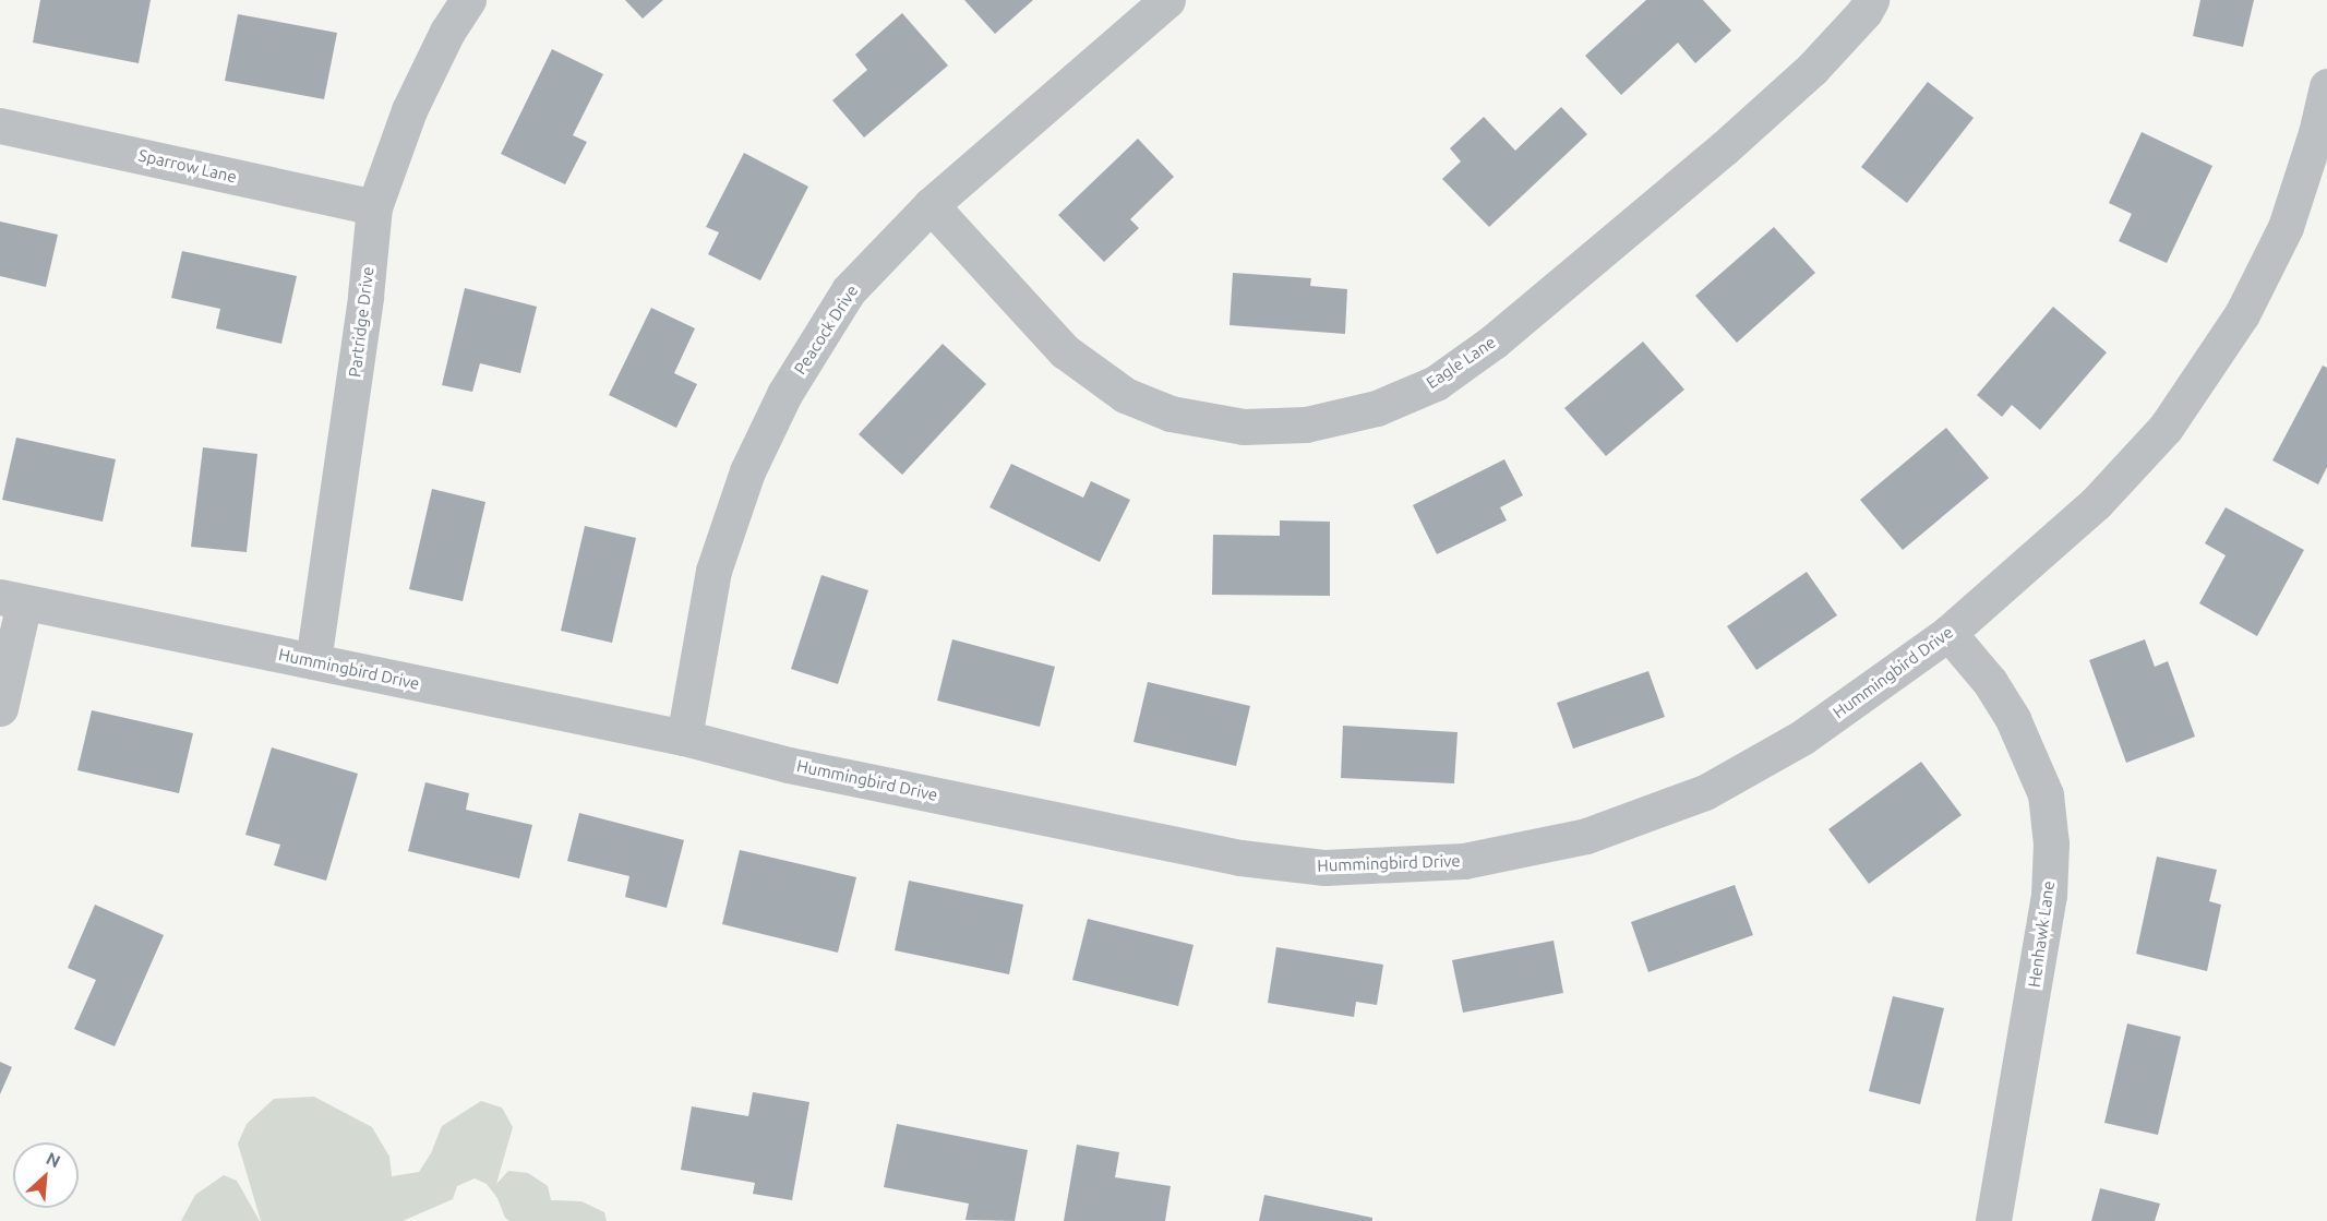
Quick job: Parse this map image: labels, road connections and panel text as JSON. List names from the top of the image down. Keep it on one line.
{"streets":{"street":["Sparrow Lane","Partridge Drive","Peacock Drive","Eagle Lane","Hummingbird Drive","Henhawk Lane"]},"crossings":[["Sparrow Lane","Partridge Drive"],["Partridge Drive","Hummingbird Drive"],["Peacock Drive","Eagle Lane"],["Peacock Drive","Hummingbird Drive"],["Hummingbird Drive","Henhawk Lane"]],"north":"top right"}
